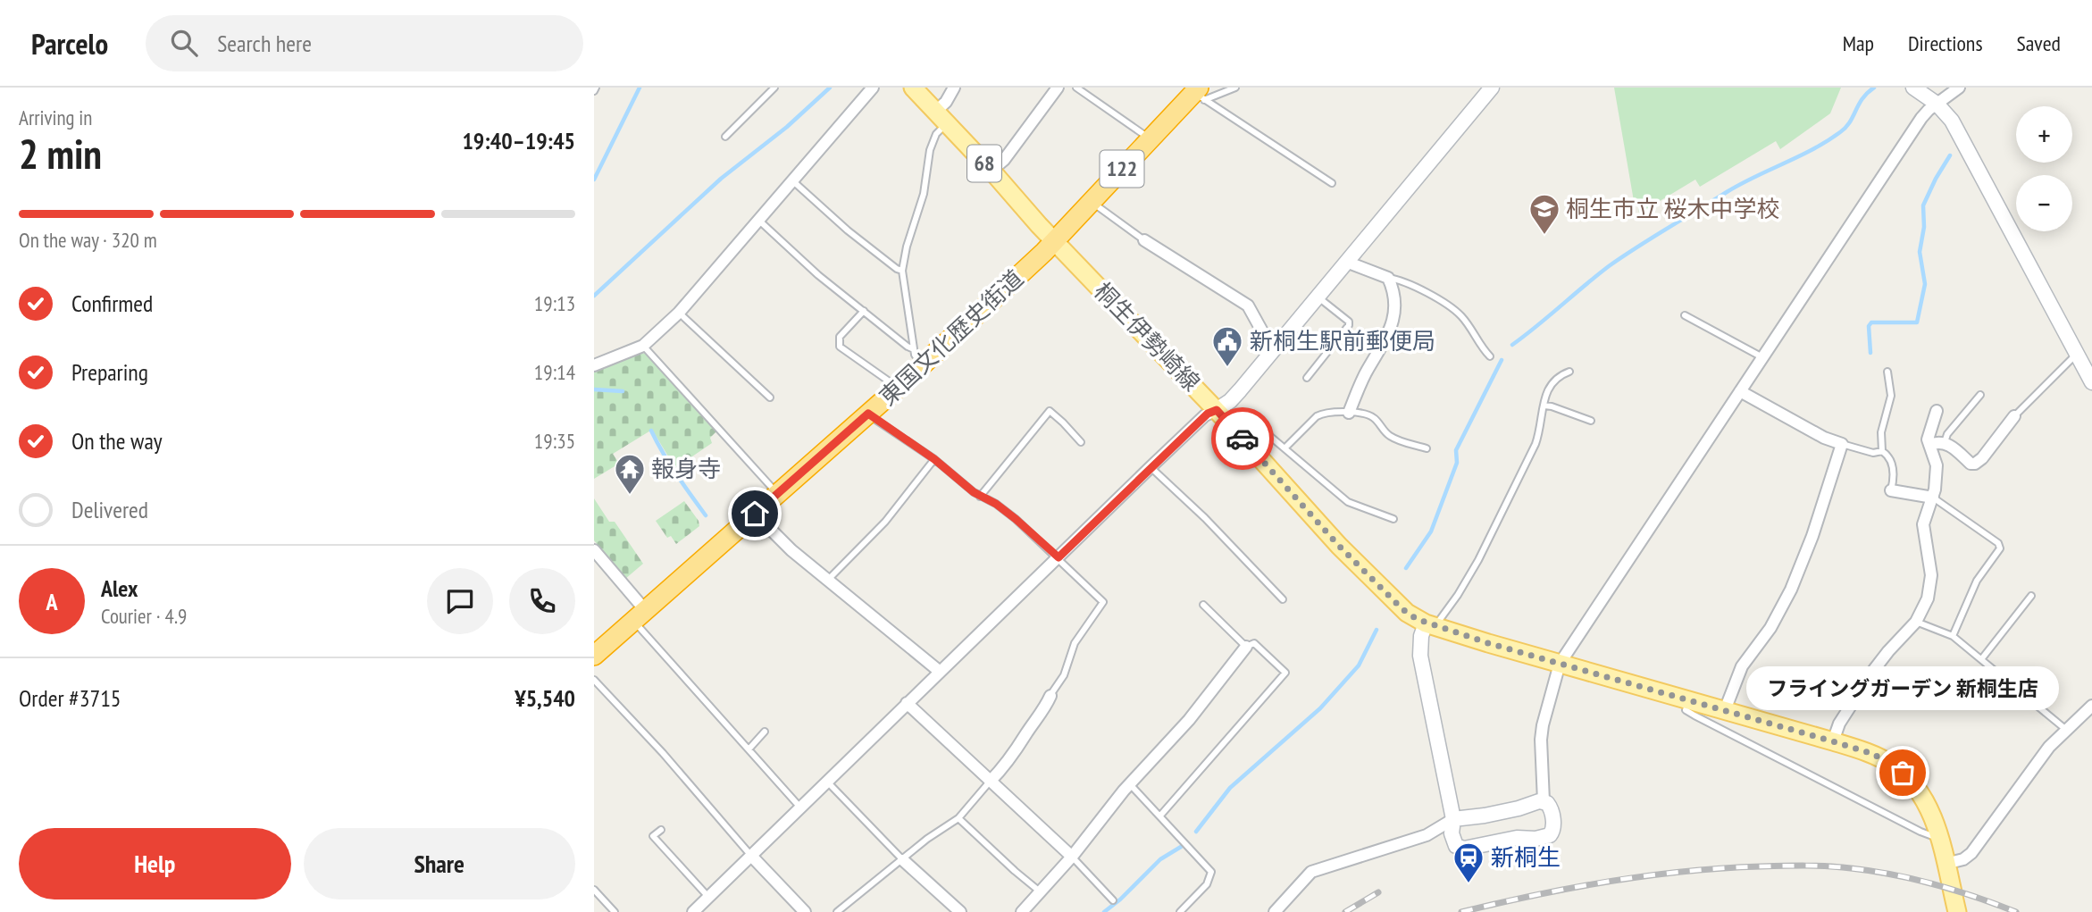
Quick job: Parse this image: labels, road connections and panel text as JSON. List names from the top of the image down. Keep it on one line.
{"streets":{"highway":["122","東国文化歴史街道"],"main road":["68","桐生伊勢崎線"]},"crossings":[["122","桐生伊勢崎線"],["122","東国文化歴史街道"],["桐生伊勢崎線","東国文化歴史街道"]],"places":{"school or university":["桐生市立 桜木中学校"],"public building":["新桐生駅前郵便局"],"temple":["報身寺"],"other":["フライングガーデン 新桐生店"],"station":["新桐生"]},"page":{"header":"Parcelo","search":"Search here","nav":["Map","Directions","Saved"],"heading":["2 min","Arriving in","19:40–19:45"],"panel":["Alex","Courier · 4.9","Order #3715","¥5,540"],"map_buttons":["+","−"],"bar":"On the way · 320 m","list":[["Confirmed","19:13"],["Preparing","19:14"],["On the way","19:35"],"Delivered"],"round":"A","bubble":"フライングガーデン 新桐生店","buttons":["Help","Share"]}}
